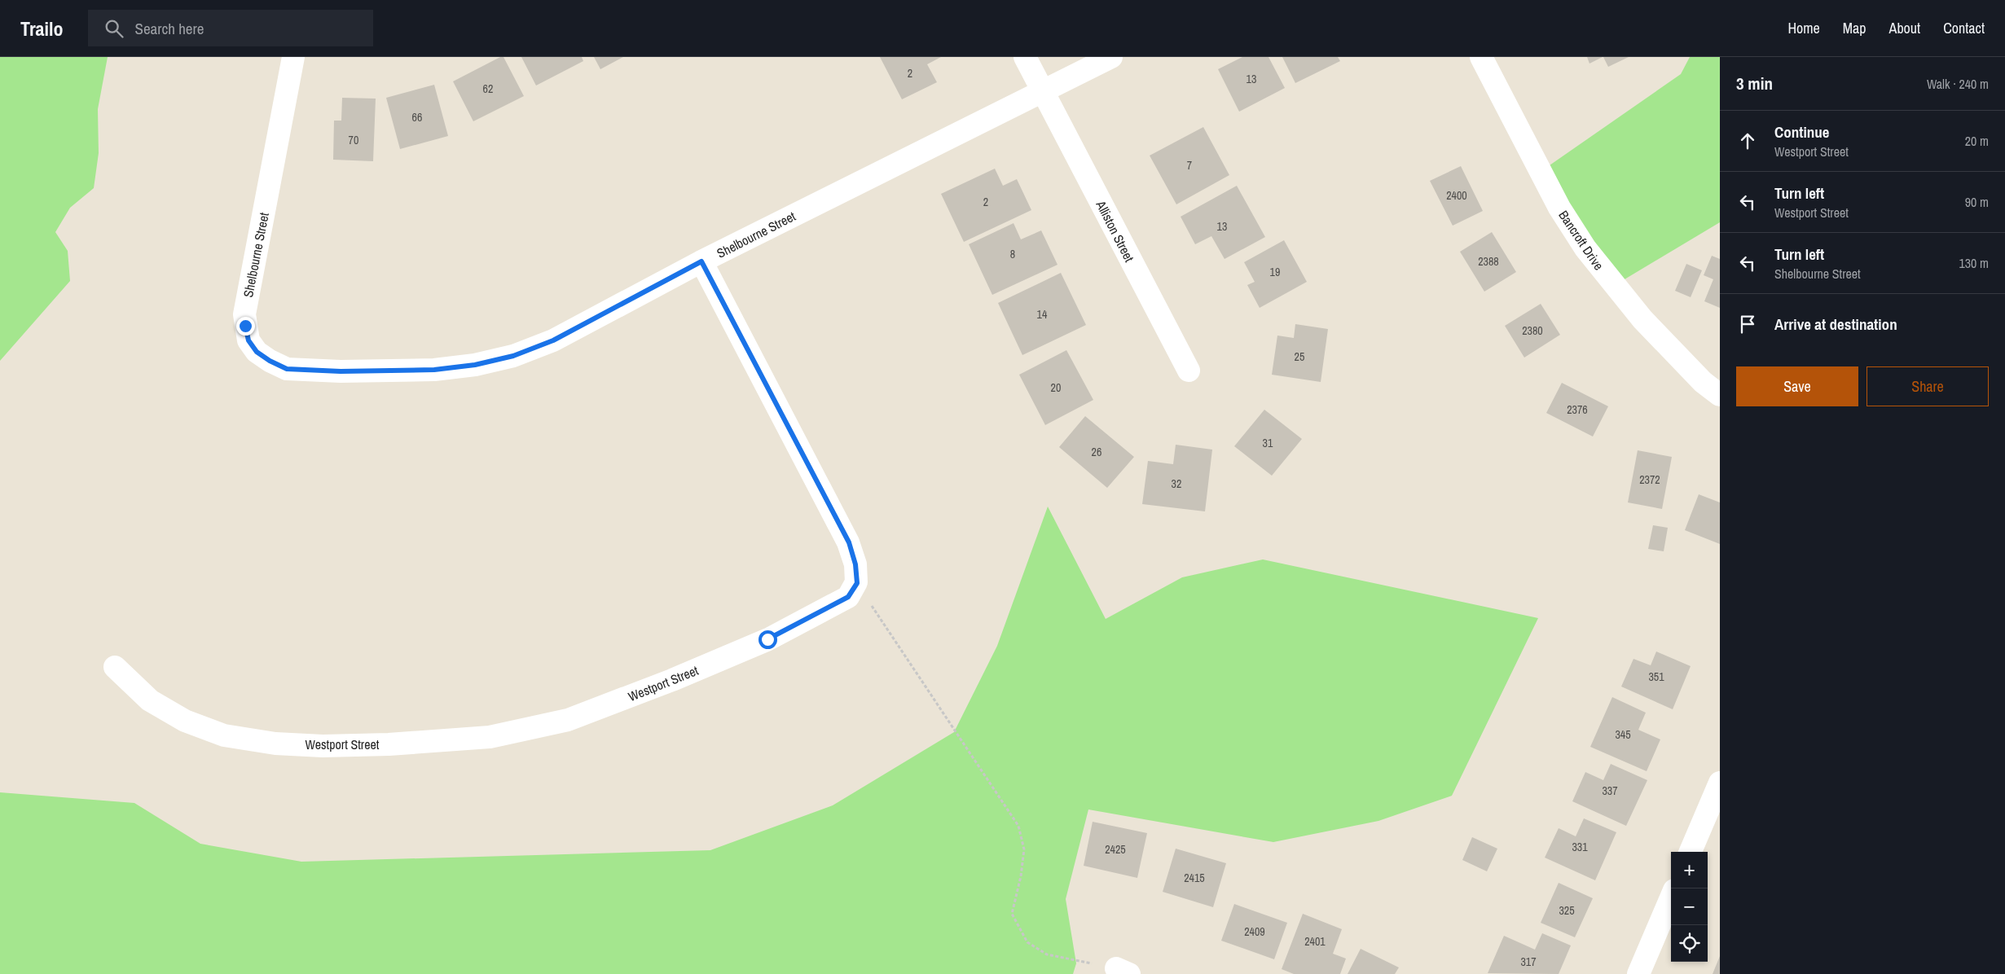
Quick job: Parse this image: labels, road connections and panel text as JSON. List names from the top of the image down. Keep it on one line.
{"streets":{"street":["Alliston Street","Shelbourne Street","Bancroft Drive","Westport Street"]},"crossings":[["Alliston Street","Shelbourne Street"]],"house_numbers":["2","13","62","66","70","7","2400","2","13","8","2388","19","14","2380","25","20","2376","31","26","2372","32","351","345","337","331","2425","2415","325","2409","2401","317"],"page":{"header":"Trailo","search":"Search here","nav":["Home","Map","About","Contact"],"heading":["3 min","Walk · 240 m"],"list":[["Continue","Westport Street","20 m"],["Turn left","Westport Street","90 m"],["Turn left","Shelbourne Street","130 m"],"Arrive at destination"],"buttons":["Save","Share"],"map_buttons":["+","−"]}}
